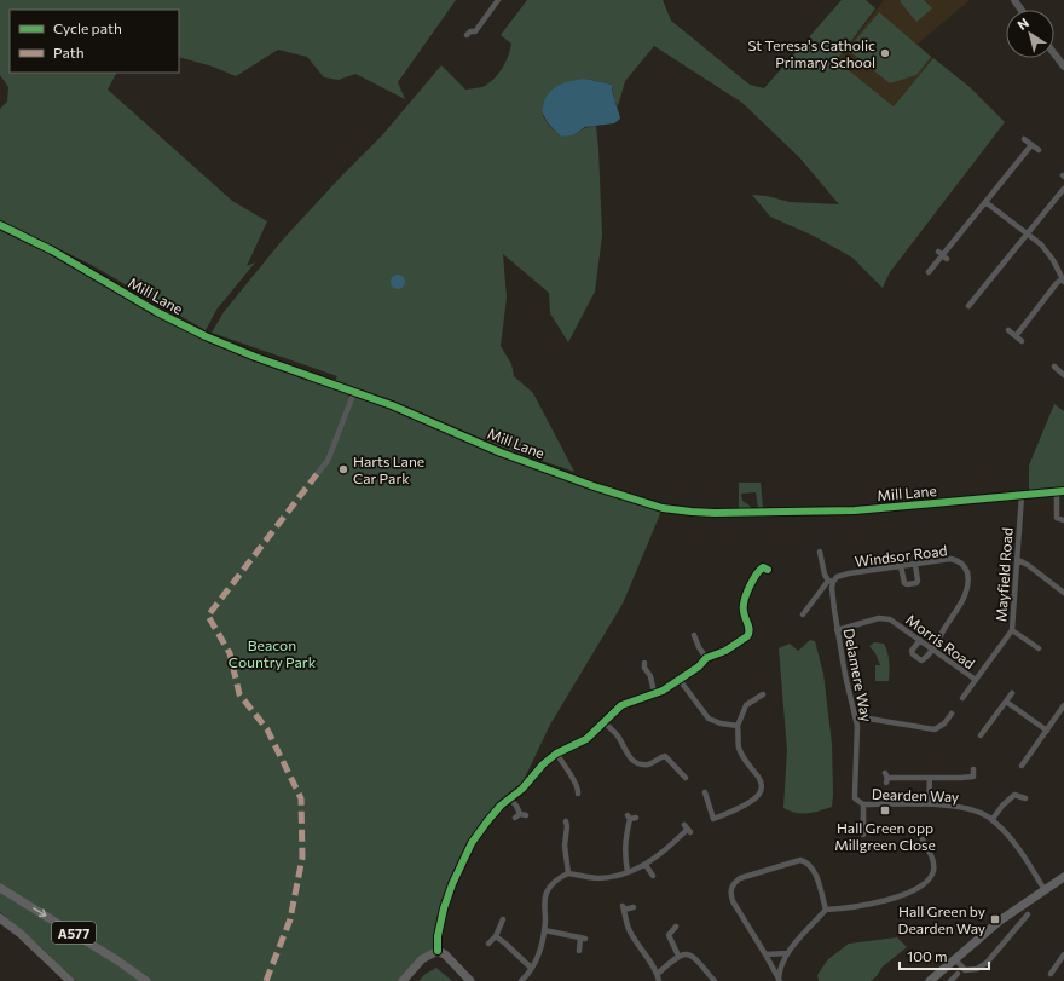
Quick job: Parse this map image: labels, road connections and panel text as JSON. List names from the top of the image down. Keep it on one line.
{"streets":{"main road":["A577"],"street":["Mill Lane","Windsor Road","Mayfield Road","Morris Road","Delamere Way","Dearden Way"]},"crossings":[["Mill Lane","Mayfield Road"],["Windsor Road","Morris Road"],["Windsor Road","Delamere Way"],["Mayfield Road","Morris Road"],["Morris Road","Delamere Way"],["Delamere Way","Dearden Way"]],"parks":["Beacon Country Park"],"places":{"other":["St Teresa's Catholic Primary School","Harts Lane Car Park"],"transit":["Hall Green opp Millgreen Close","Hall Green by Dearden Way"]},"legend":["Cycle path","Path"],"scale_bar":"100 m","north":"top left"}
